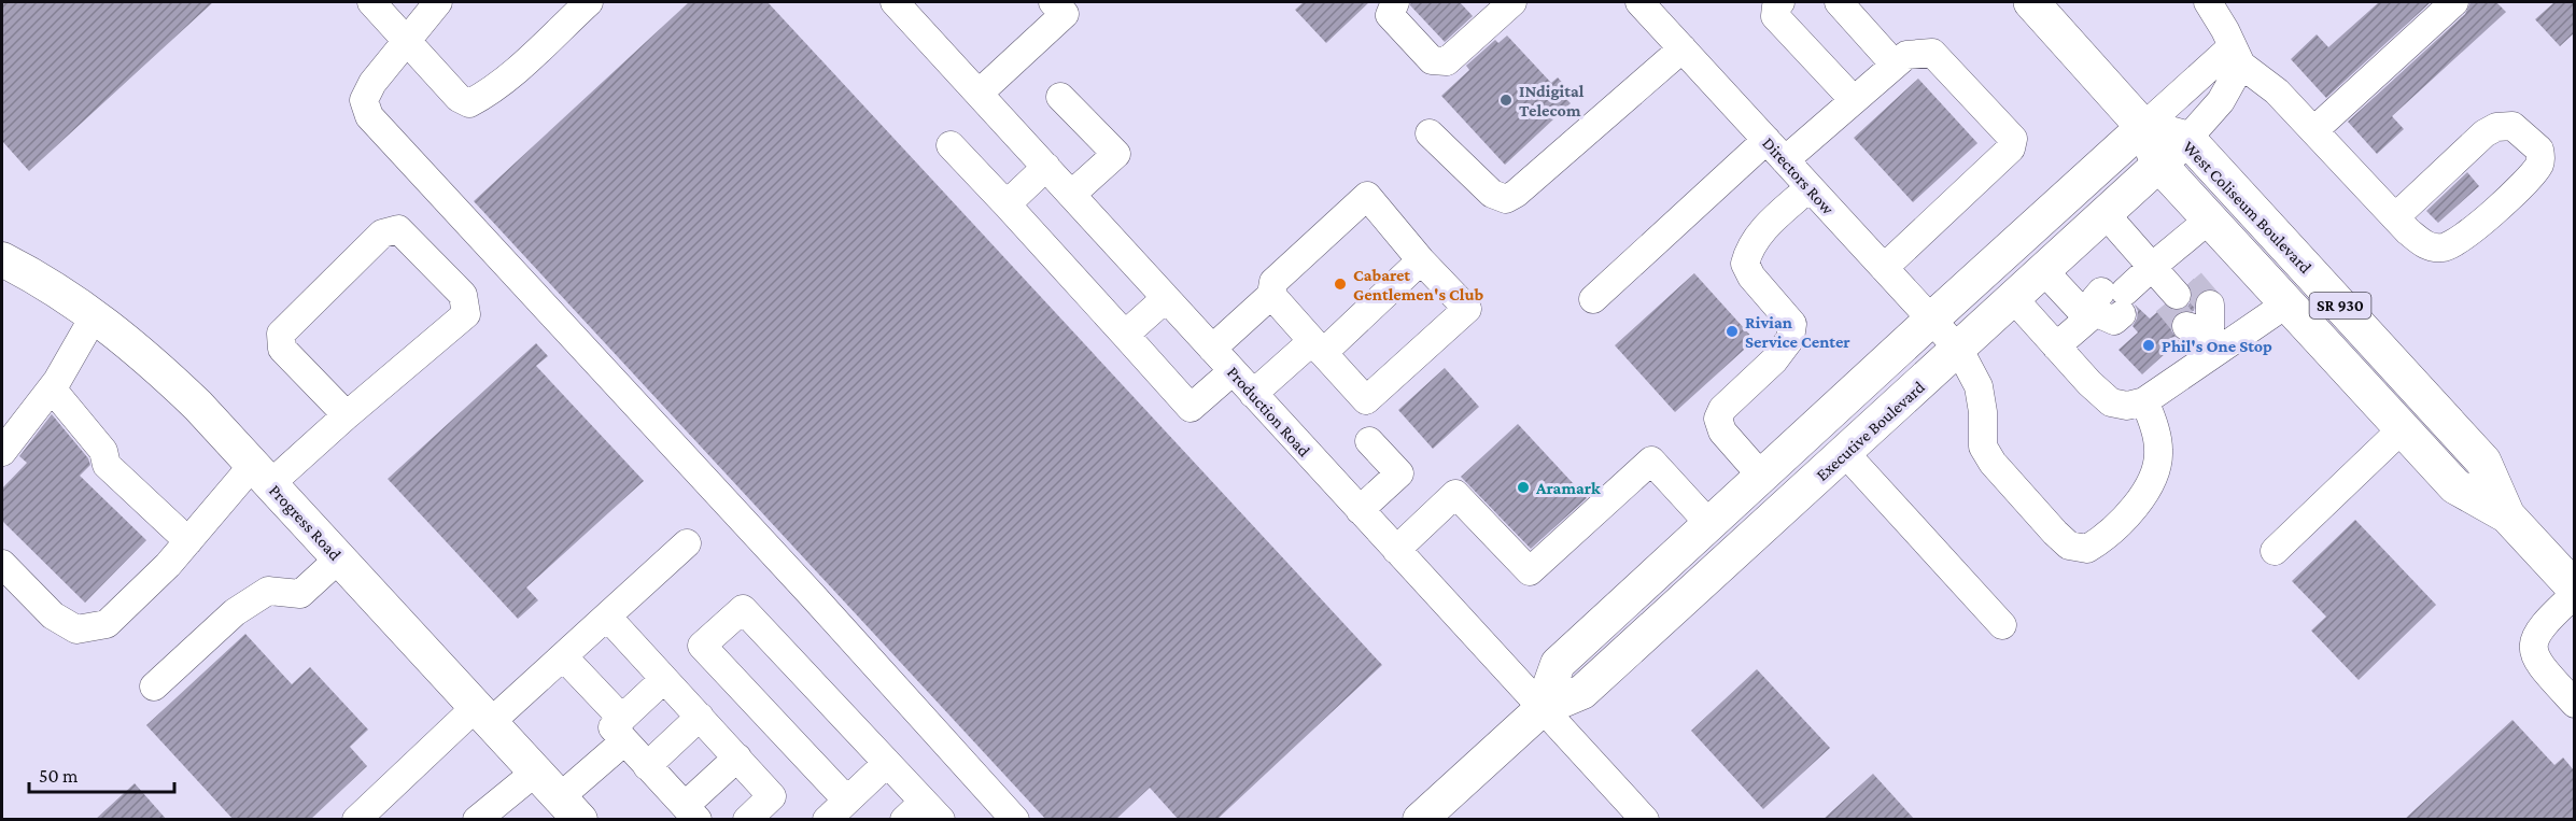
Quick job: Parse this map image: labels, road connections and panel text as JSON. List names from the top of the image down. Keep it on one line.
{"streets":{"highway":["West Coliseum Boulevard","SR 930"],"main road":["Executive Boulevard","Progress Road"],"street":["Directors Row","Production Road"]},"crossings":[["Directors Row","Executive Boulevard"],["West Coliseum Boulevard","Executive Boulevard"],["Production Road","Executive Boulevard"]],"places":["INdigital Telecom","Cabaret Gentlemen's Club","Rivian Service Center","Phil's One Stop","Aramark"],"scale_bar":"50 m"}
